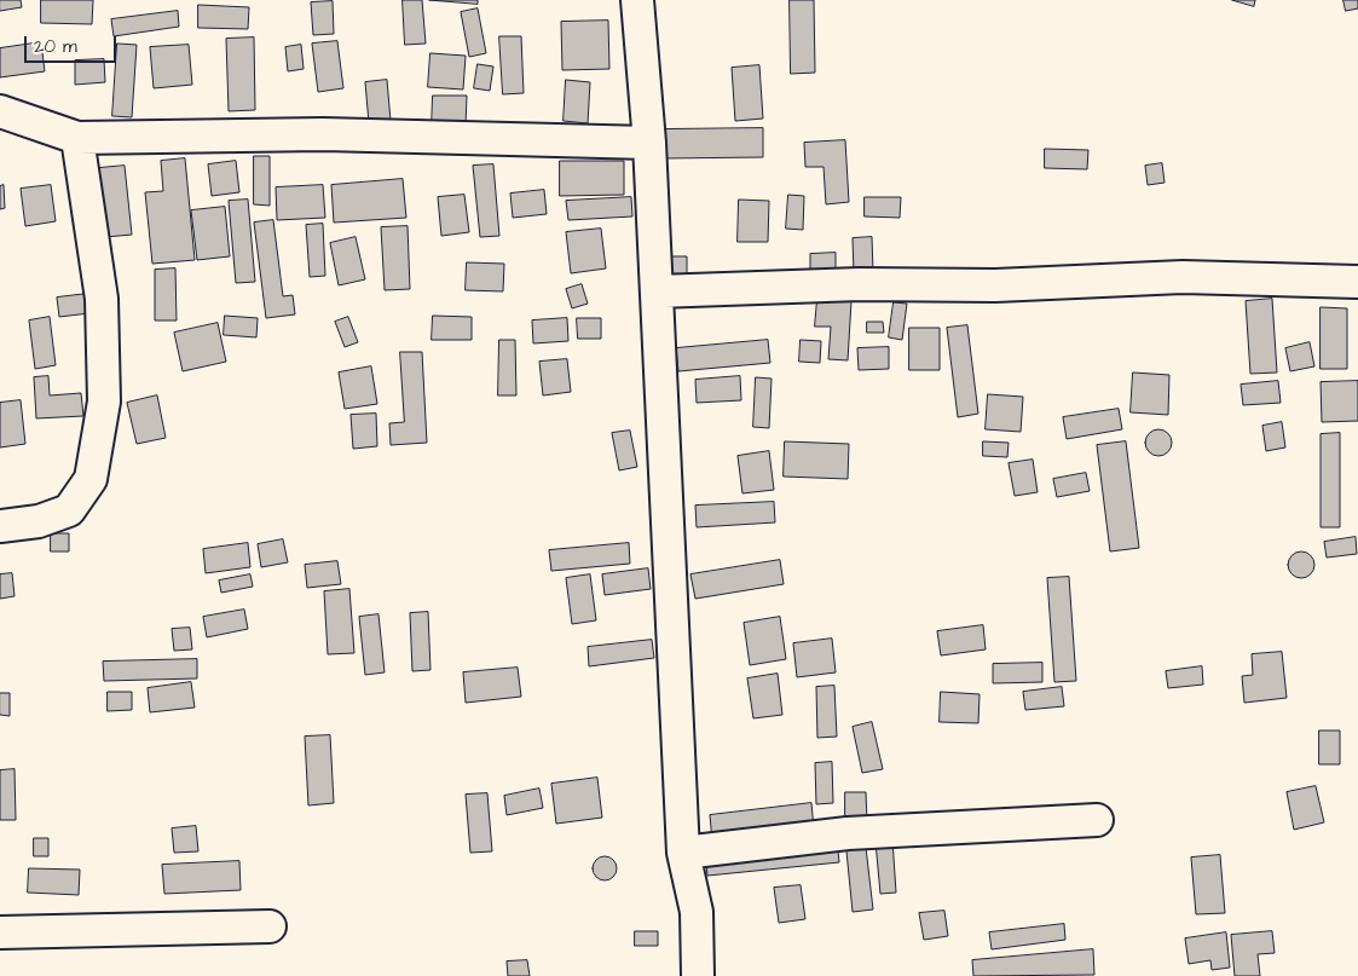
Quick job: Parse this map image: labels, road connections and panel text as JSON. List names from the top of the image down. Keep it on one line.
{"scale_bar":"20 m"}
